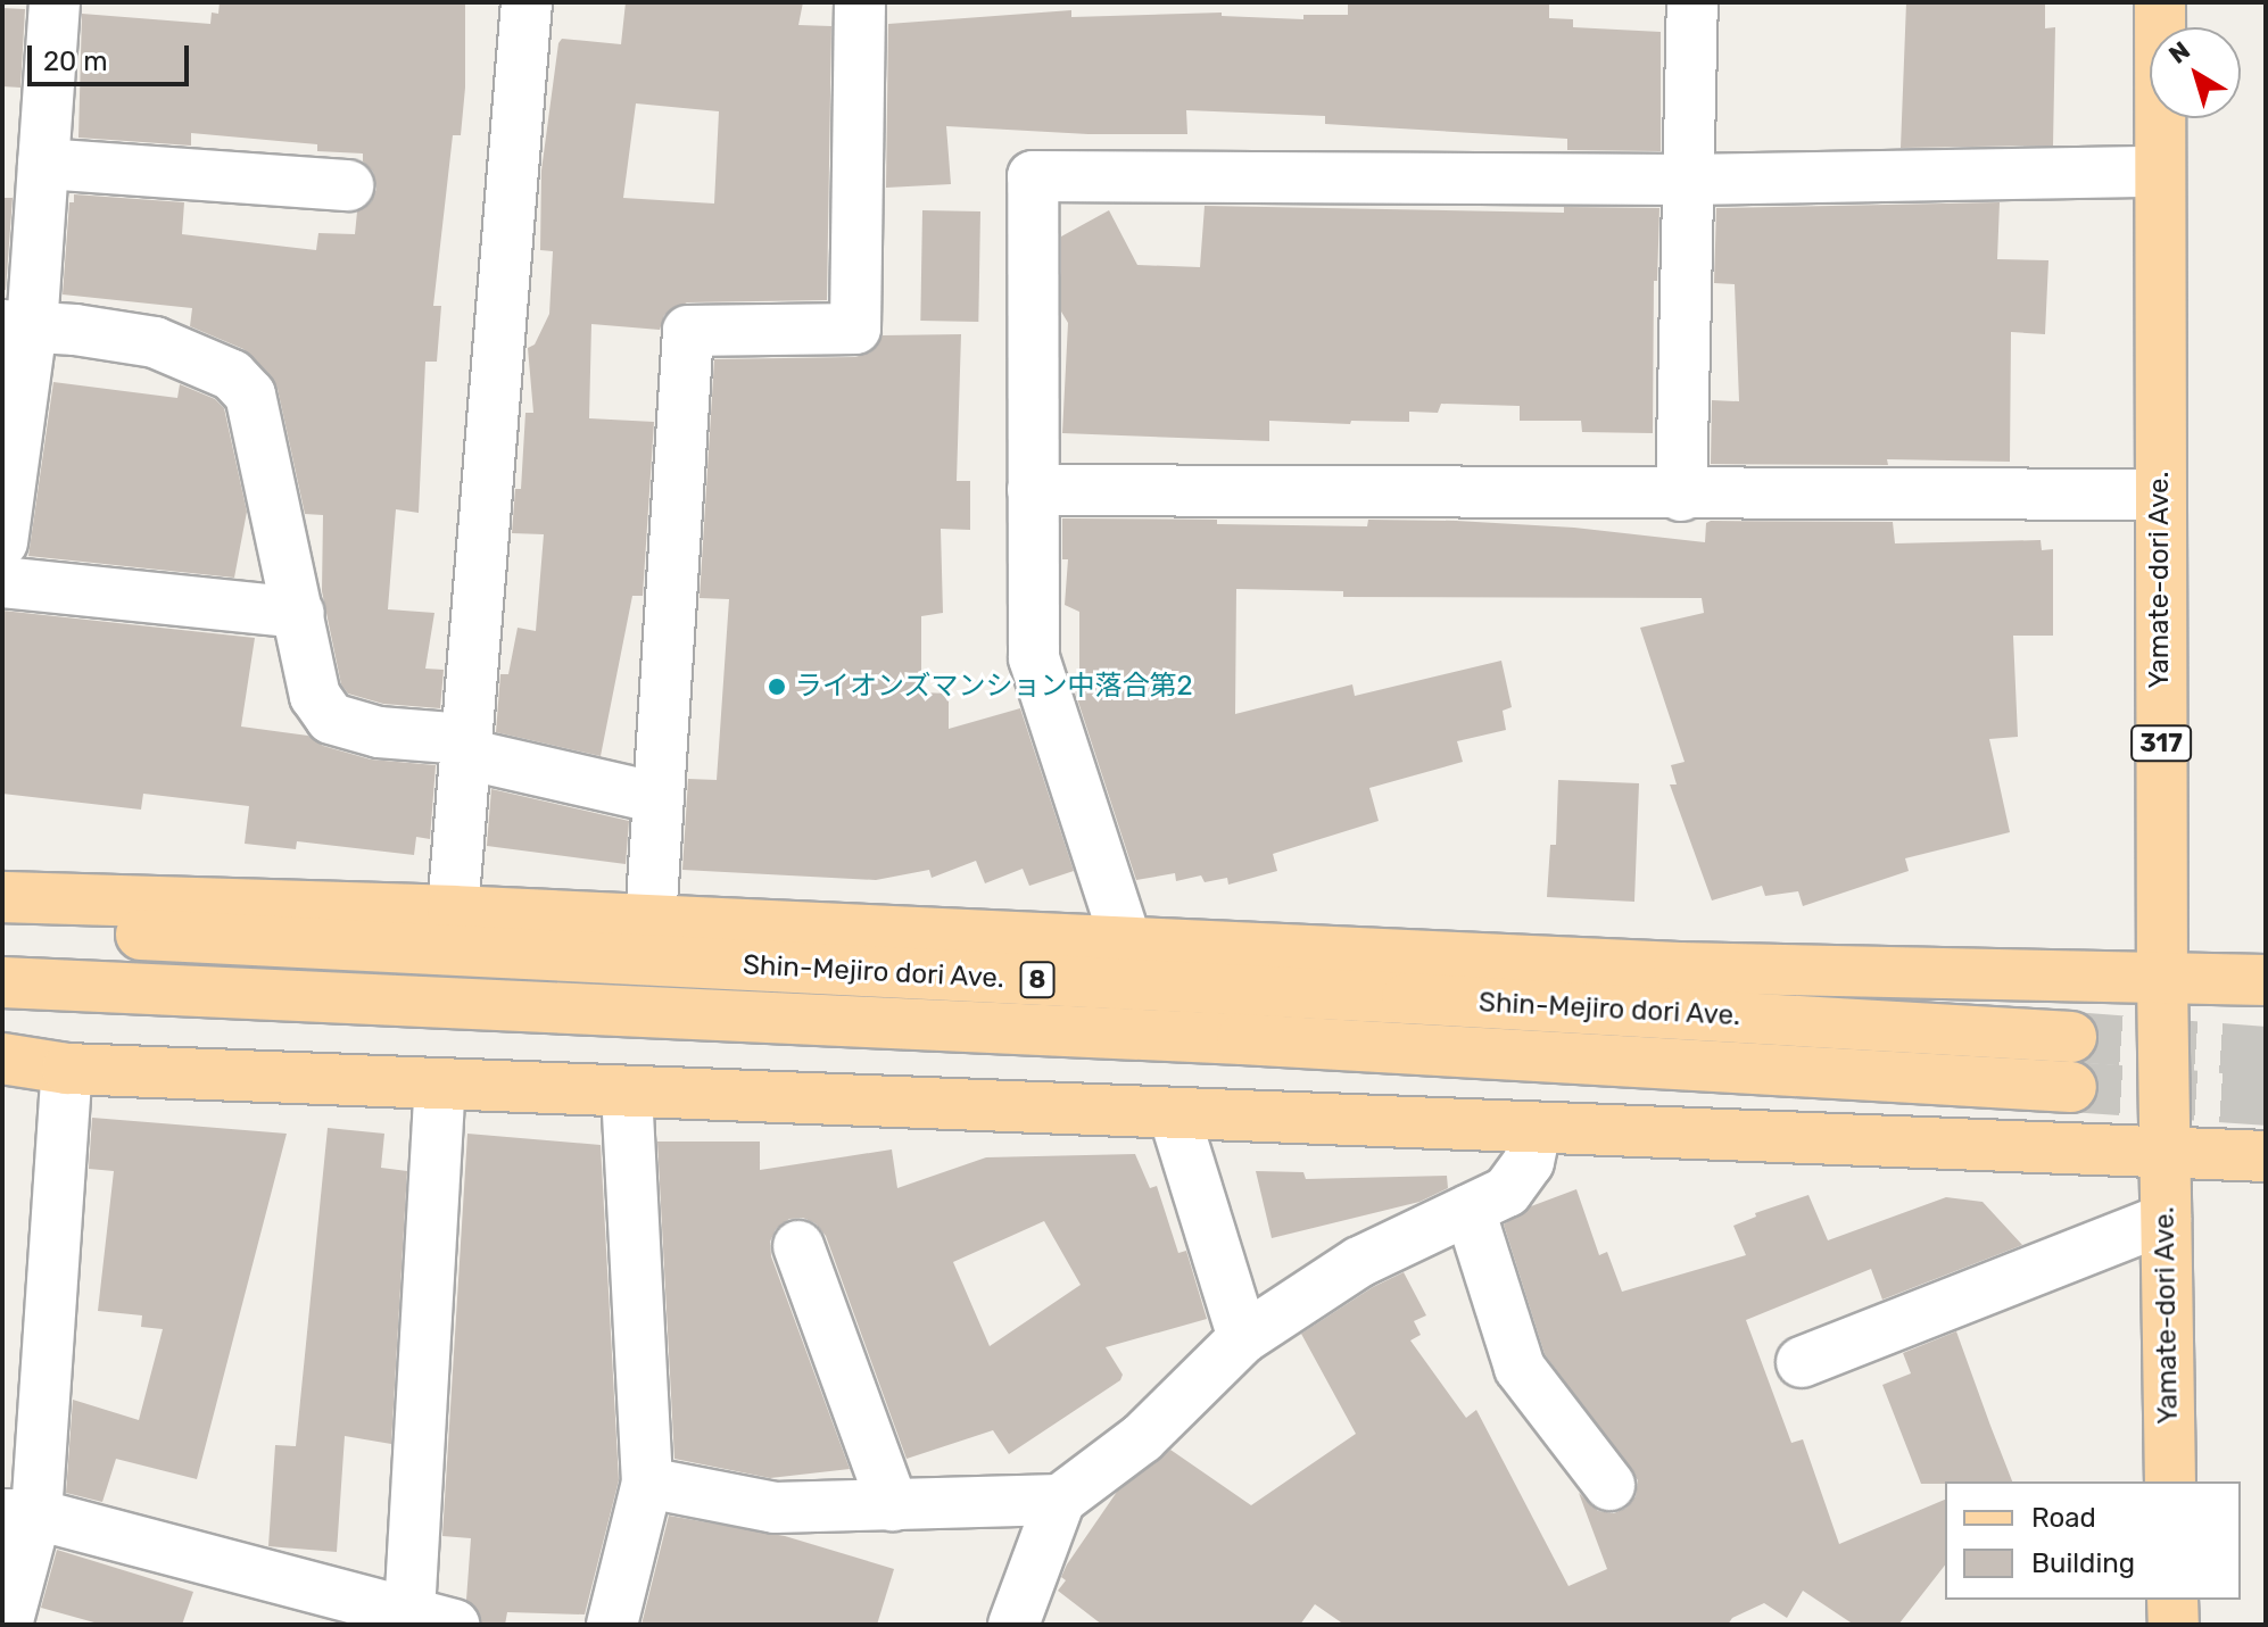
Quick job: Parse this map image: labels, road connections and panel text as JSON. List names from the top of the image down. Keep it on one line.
{"streets":{"main road":["Yamate-dori Ave.","317","Shin-Mejiro dori Ave.","8"]},"places":["ライオンズマンション中落合第2"],"legend":["Road","Building"],"scale_bar":"20 m","north":"top left"}
